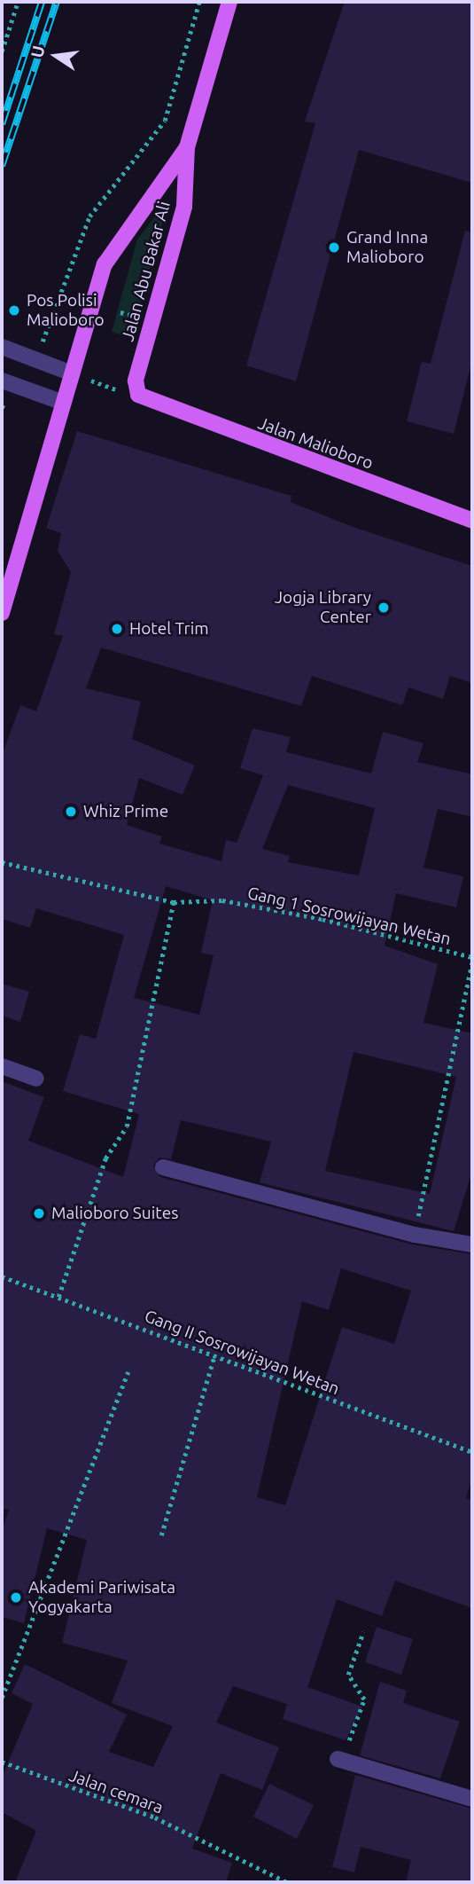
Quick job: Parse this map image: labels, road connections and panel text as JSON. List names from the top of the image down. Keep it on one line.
{"streets":{"main road":["Jalan Abu Bakar Ali","Jalan Malioboro"],"path":["Gang 1 Sosrowijayan Wetan","Gang II Sosrowijayan Wetan","Jalan cemara"]},"crossings":[["Jalan Abu Bakar Ali","Jalan Malioboro"]],"places":["Grand Inna Malioboro","Pos Polisi Malioboro","Jogja Library Center","Hotel Trim","Whiz Prime","Malioboro Suites","Akademi Pariwisata Yogyakarta"],"north":"left"}
